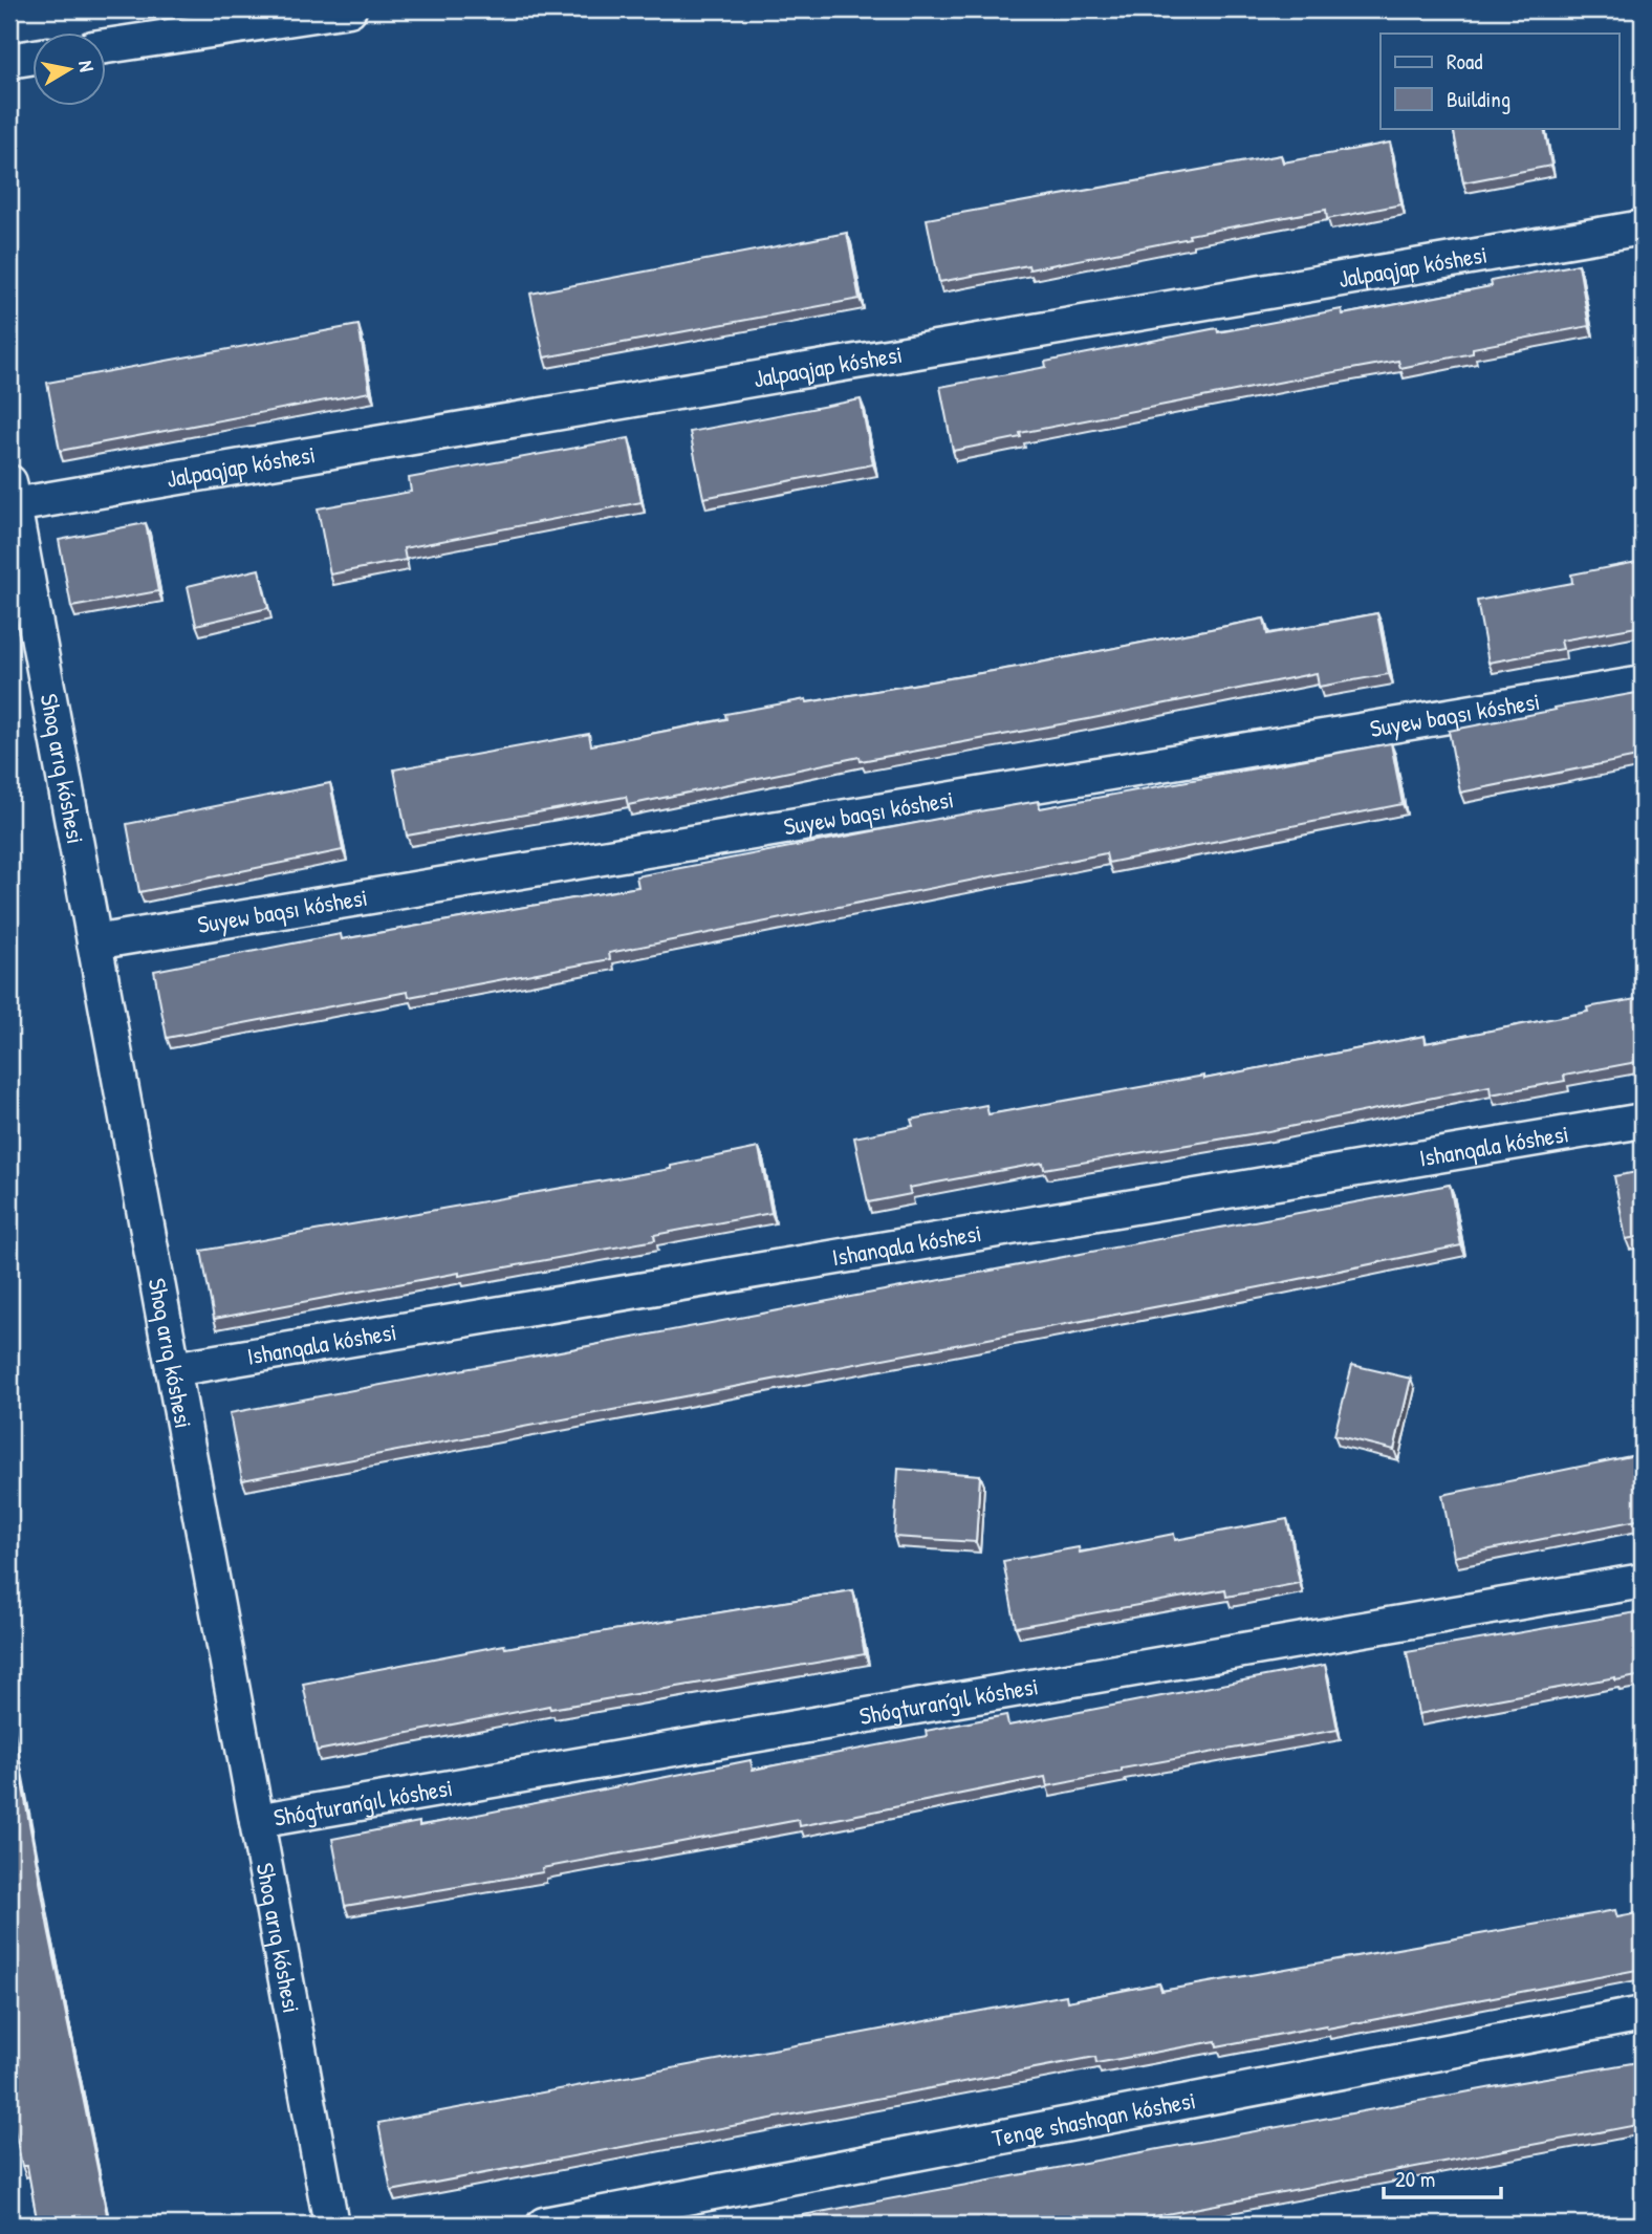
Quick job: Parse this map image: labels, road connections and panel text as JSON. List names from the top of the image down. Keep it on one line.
{"streets":{"street":["Jalpaqjap kóshesi","Suyew baqsı kóshesi","Shoq arıq kóshesi","Ishanqala kóshesi","Shógturanǵıl kóshesi","Tenge shashqan kóshesi"]},"crossings":[["Jalpaqjap kóshesi","Shoq arıq kóshesi"],["Suyew baqsı kóshesi","Shoq arıq kóshesi"],["Shoq arıq kóshesi","Ishanqala kóshesi"],["Shoq arıq kóshesi","Shógturanǵıl kóshesi"]],"legend":["Road","Building"],"scale_bar":"20 m","north":"right"}
